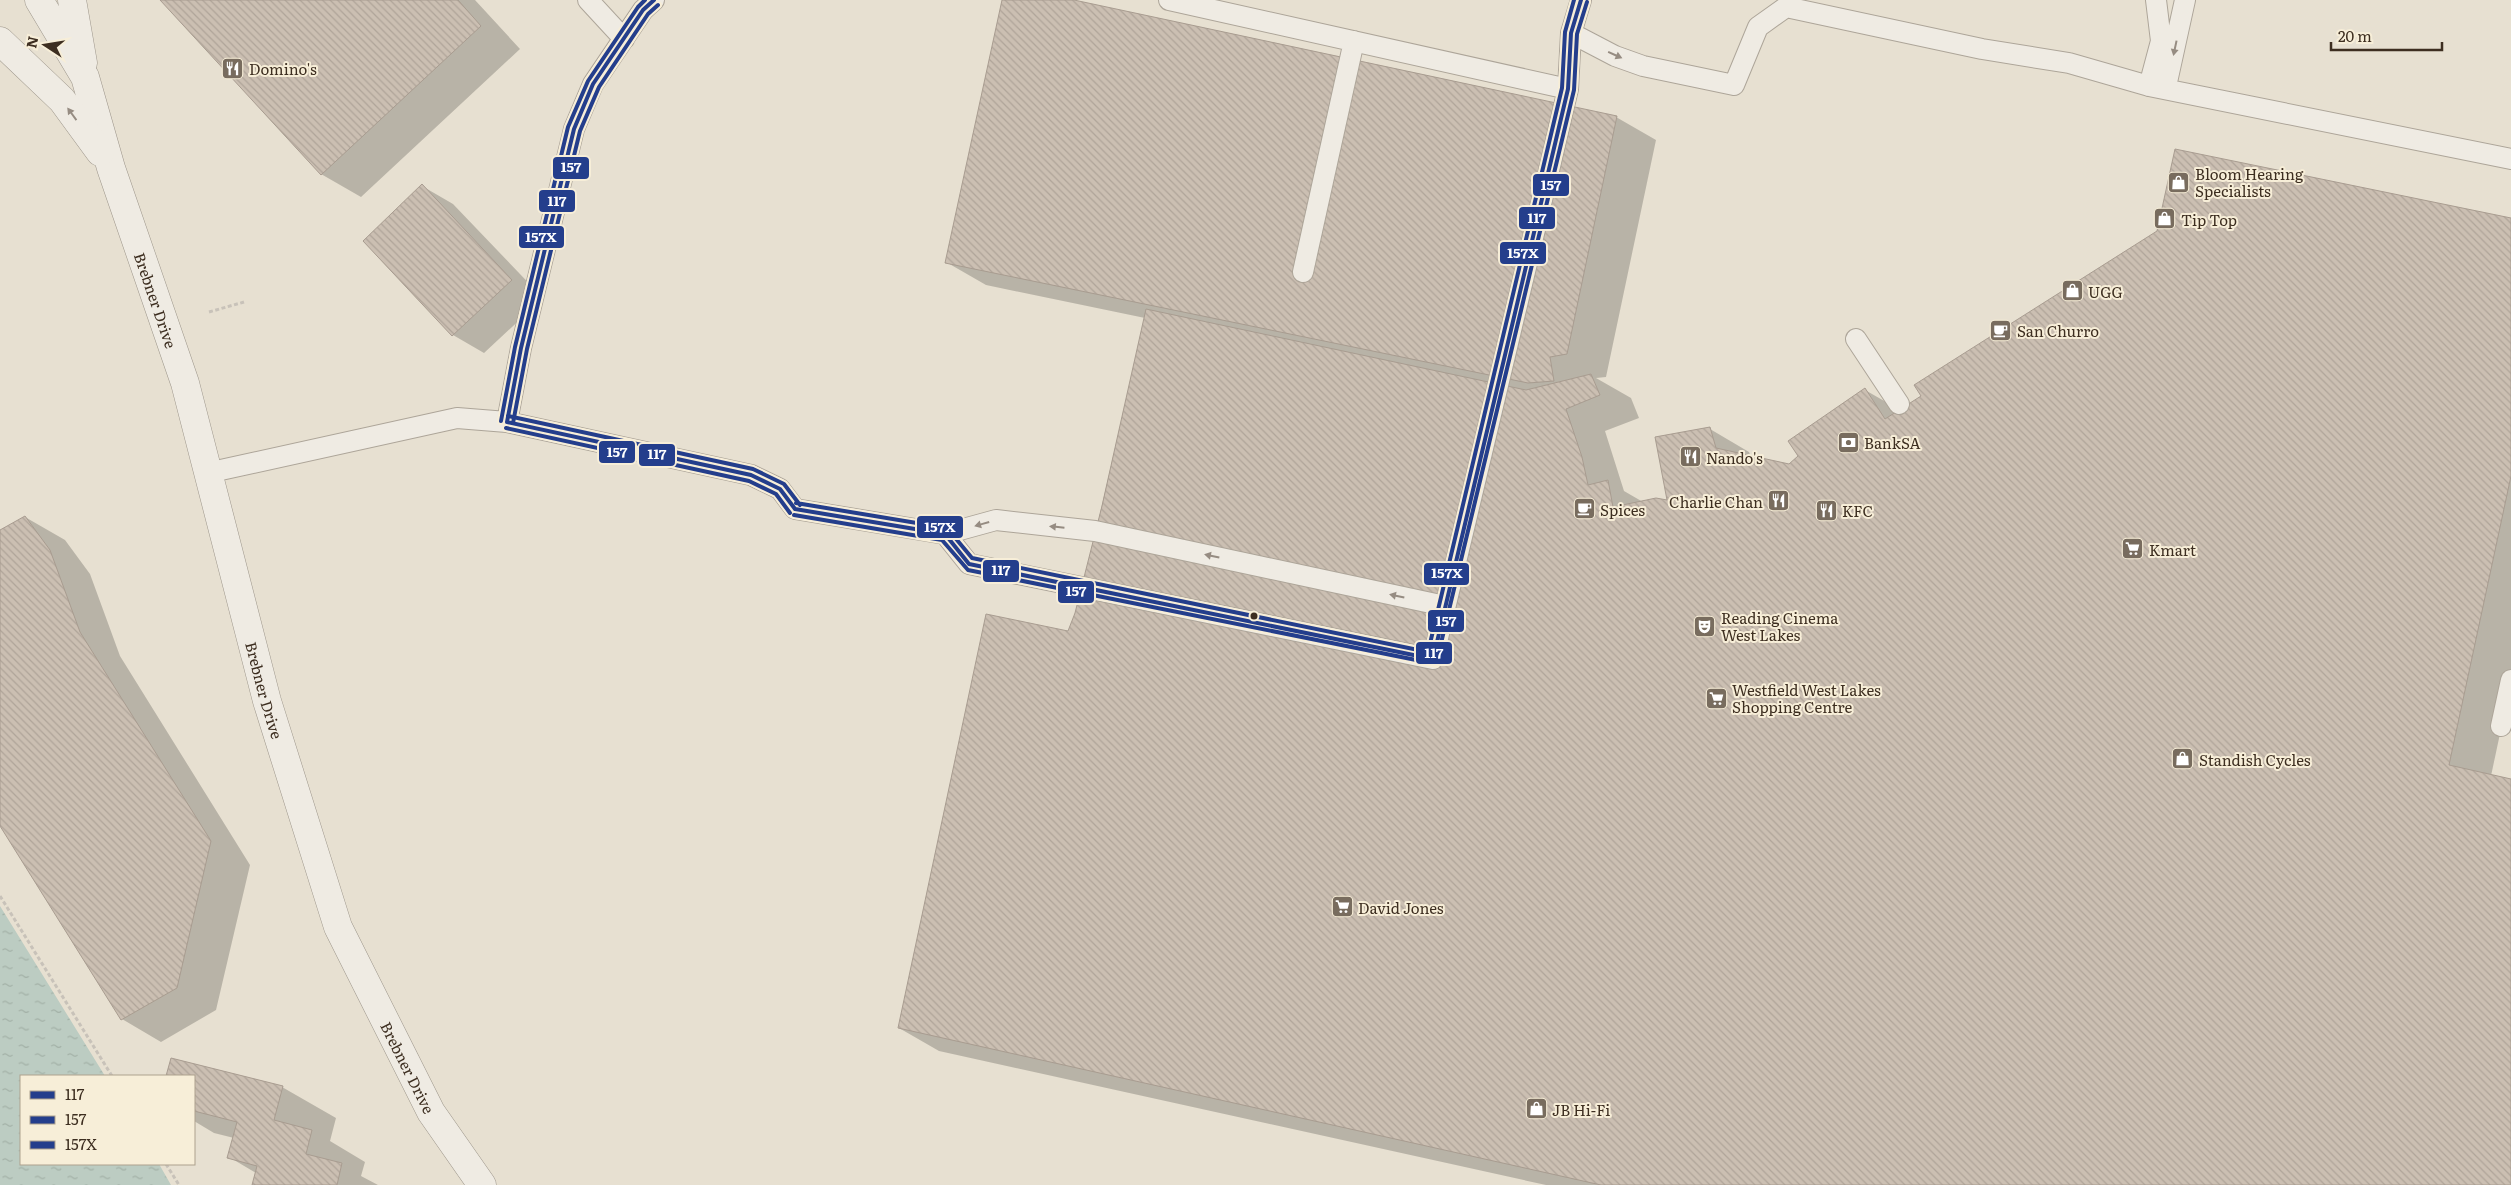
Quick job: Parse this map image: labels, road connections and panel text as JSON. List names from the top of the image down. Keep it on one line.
{"streets":{"street":["Brebner Drive"]},"places":{"restaurant":["Domino's","Nando's","Charlie Chan","KFC"],"shop":["Bloom Hearing Specialists","Tip Top","UGG","Standish Cycles","JB Hi-Fi"],"cafe":["San Churro","Spices"],"bank":["BankSA"],"supermarket":["Kmart","Westfield West Lakes Shopping Centre","David Jones"],"theatre":["Reading Cinema West Lakes"]},"lines":["transit line 117","transit line 157X","transit line 157"],"legend":["117","157","157X"],"scale_bar":"20 m","north":"left"}
